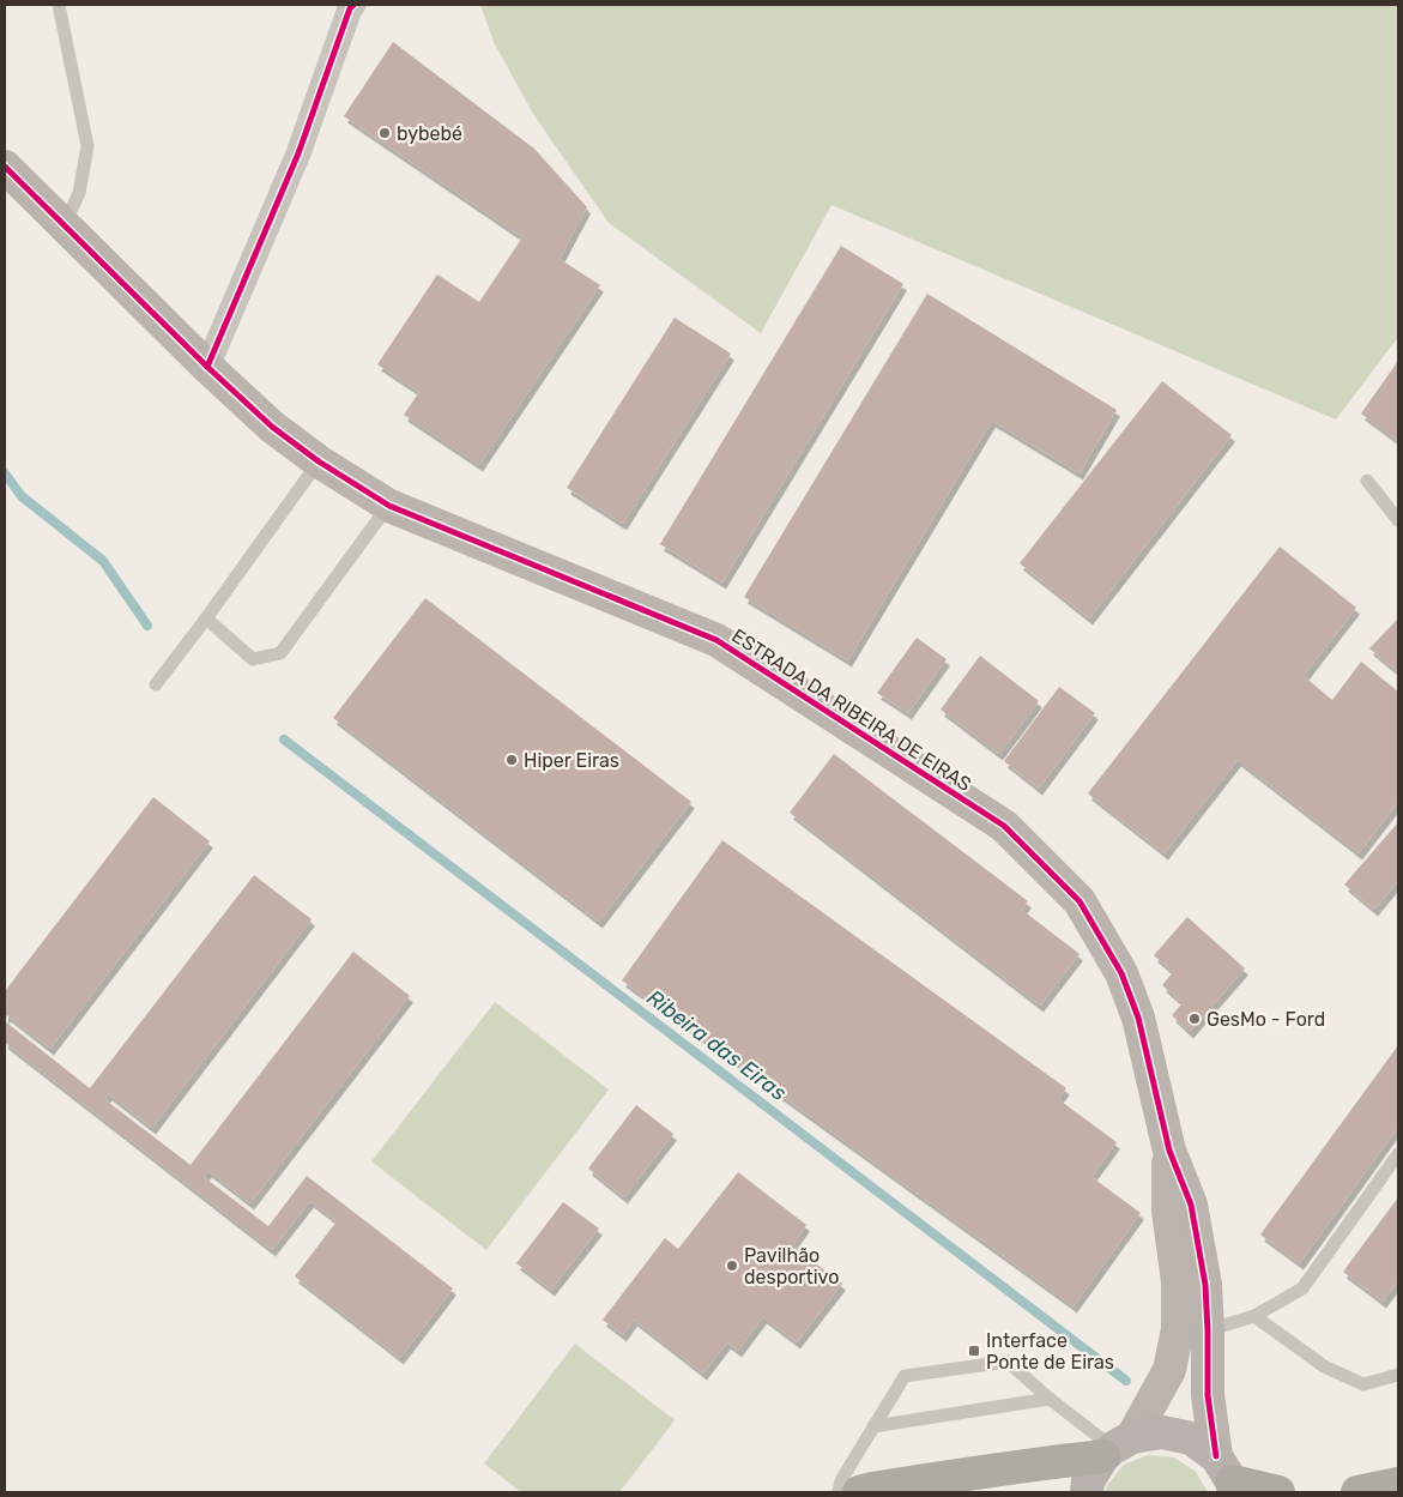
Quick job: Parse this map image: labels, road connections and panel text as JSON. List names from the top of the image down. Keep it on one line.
{"streets":{"street":["ESTRADA DA RIBEIRA DE EIRAS"]},"water":["Ribeira das Eiras"],"places":{"other":["bybebé","Hiper Eiras","GesMo - Ford","Pavilhão desportivo"],"transit":["Interface Ponte de Eiras"]}}
